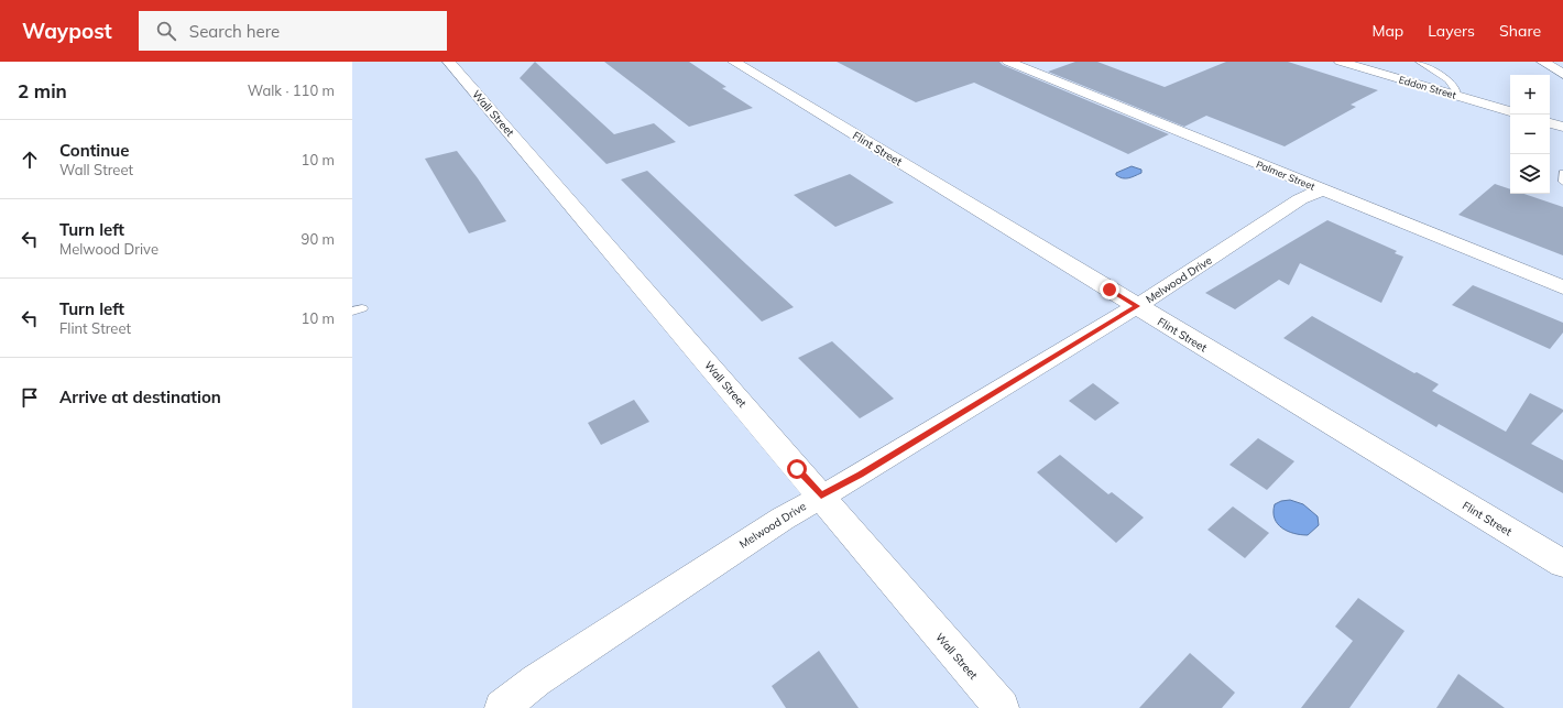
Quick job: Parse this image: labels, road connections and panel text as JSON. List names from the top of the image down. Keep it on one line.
{"streets":{"street":["Eddon Street","Wall Street","Flint Street","Palmer Street","Melwood Drive"]},"crossings":[["Wall Street","Melwood Drive"],["Flint Street","Melwood Drive"],["Palmer Street","Melwood Drive"]],"page":{"header":"Waypost","search":"Search here","nav":["Map","Layers","Share"],"heading":["2 min","Walk · 110 m"],"map_buttons":["+","−"],"list":[["Continue","Wall Street","10 m"],["Turn left","Melwood Drive","90 m"],["Turn left","Flint Street","10 m"],"Arrive at destination"]}}
